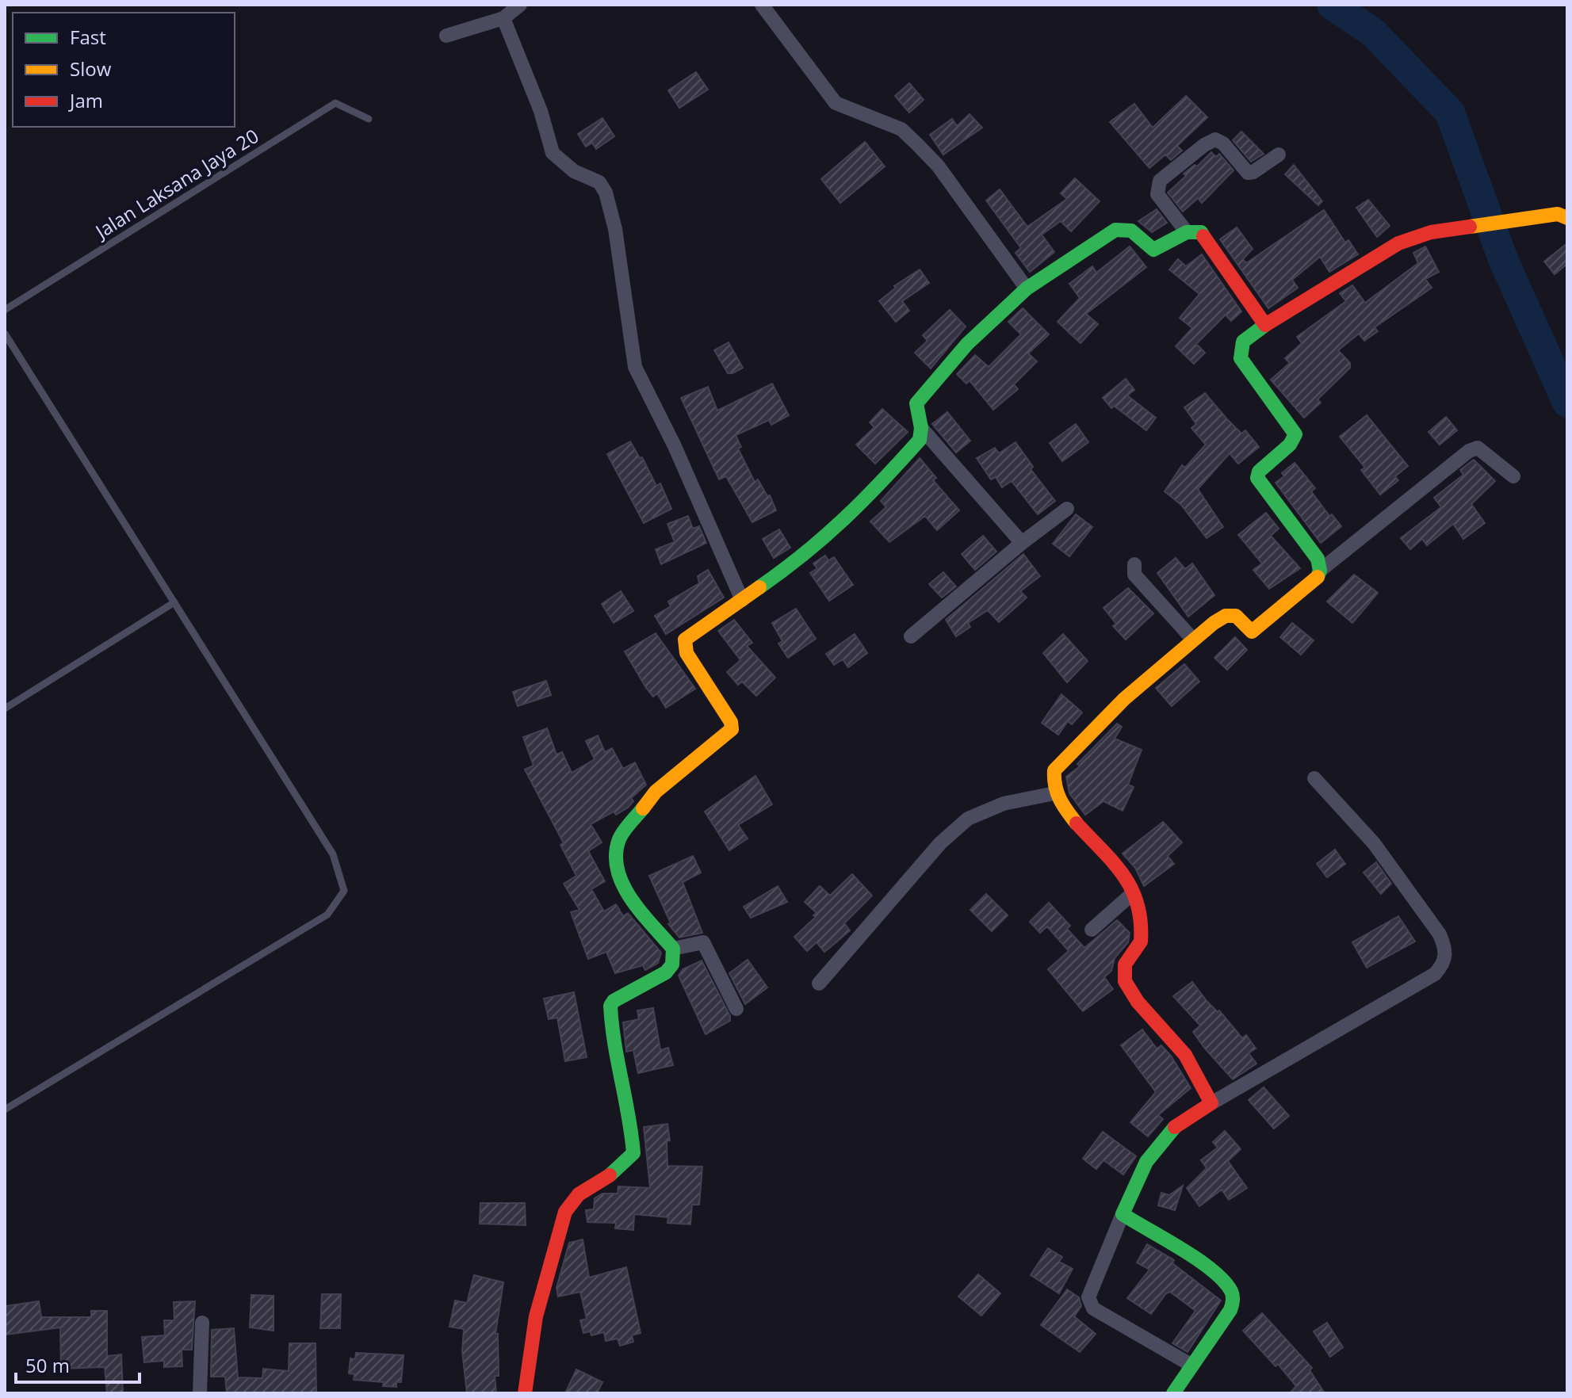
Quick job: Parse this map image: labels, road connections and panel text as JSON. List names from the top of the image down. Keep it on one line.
{"streets":{"lane":["Jalan Laksana Jaya 20"]},"legend":["Fast","Slow","Jam"],"scale_bar":"50 m"}
